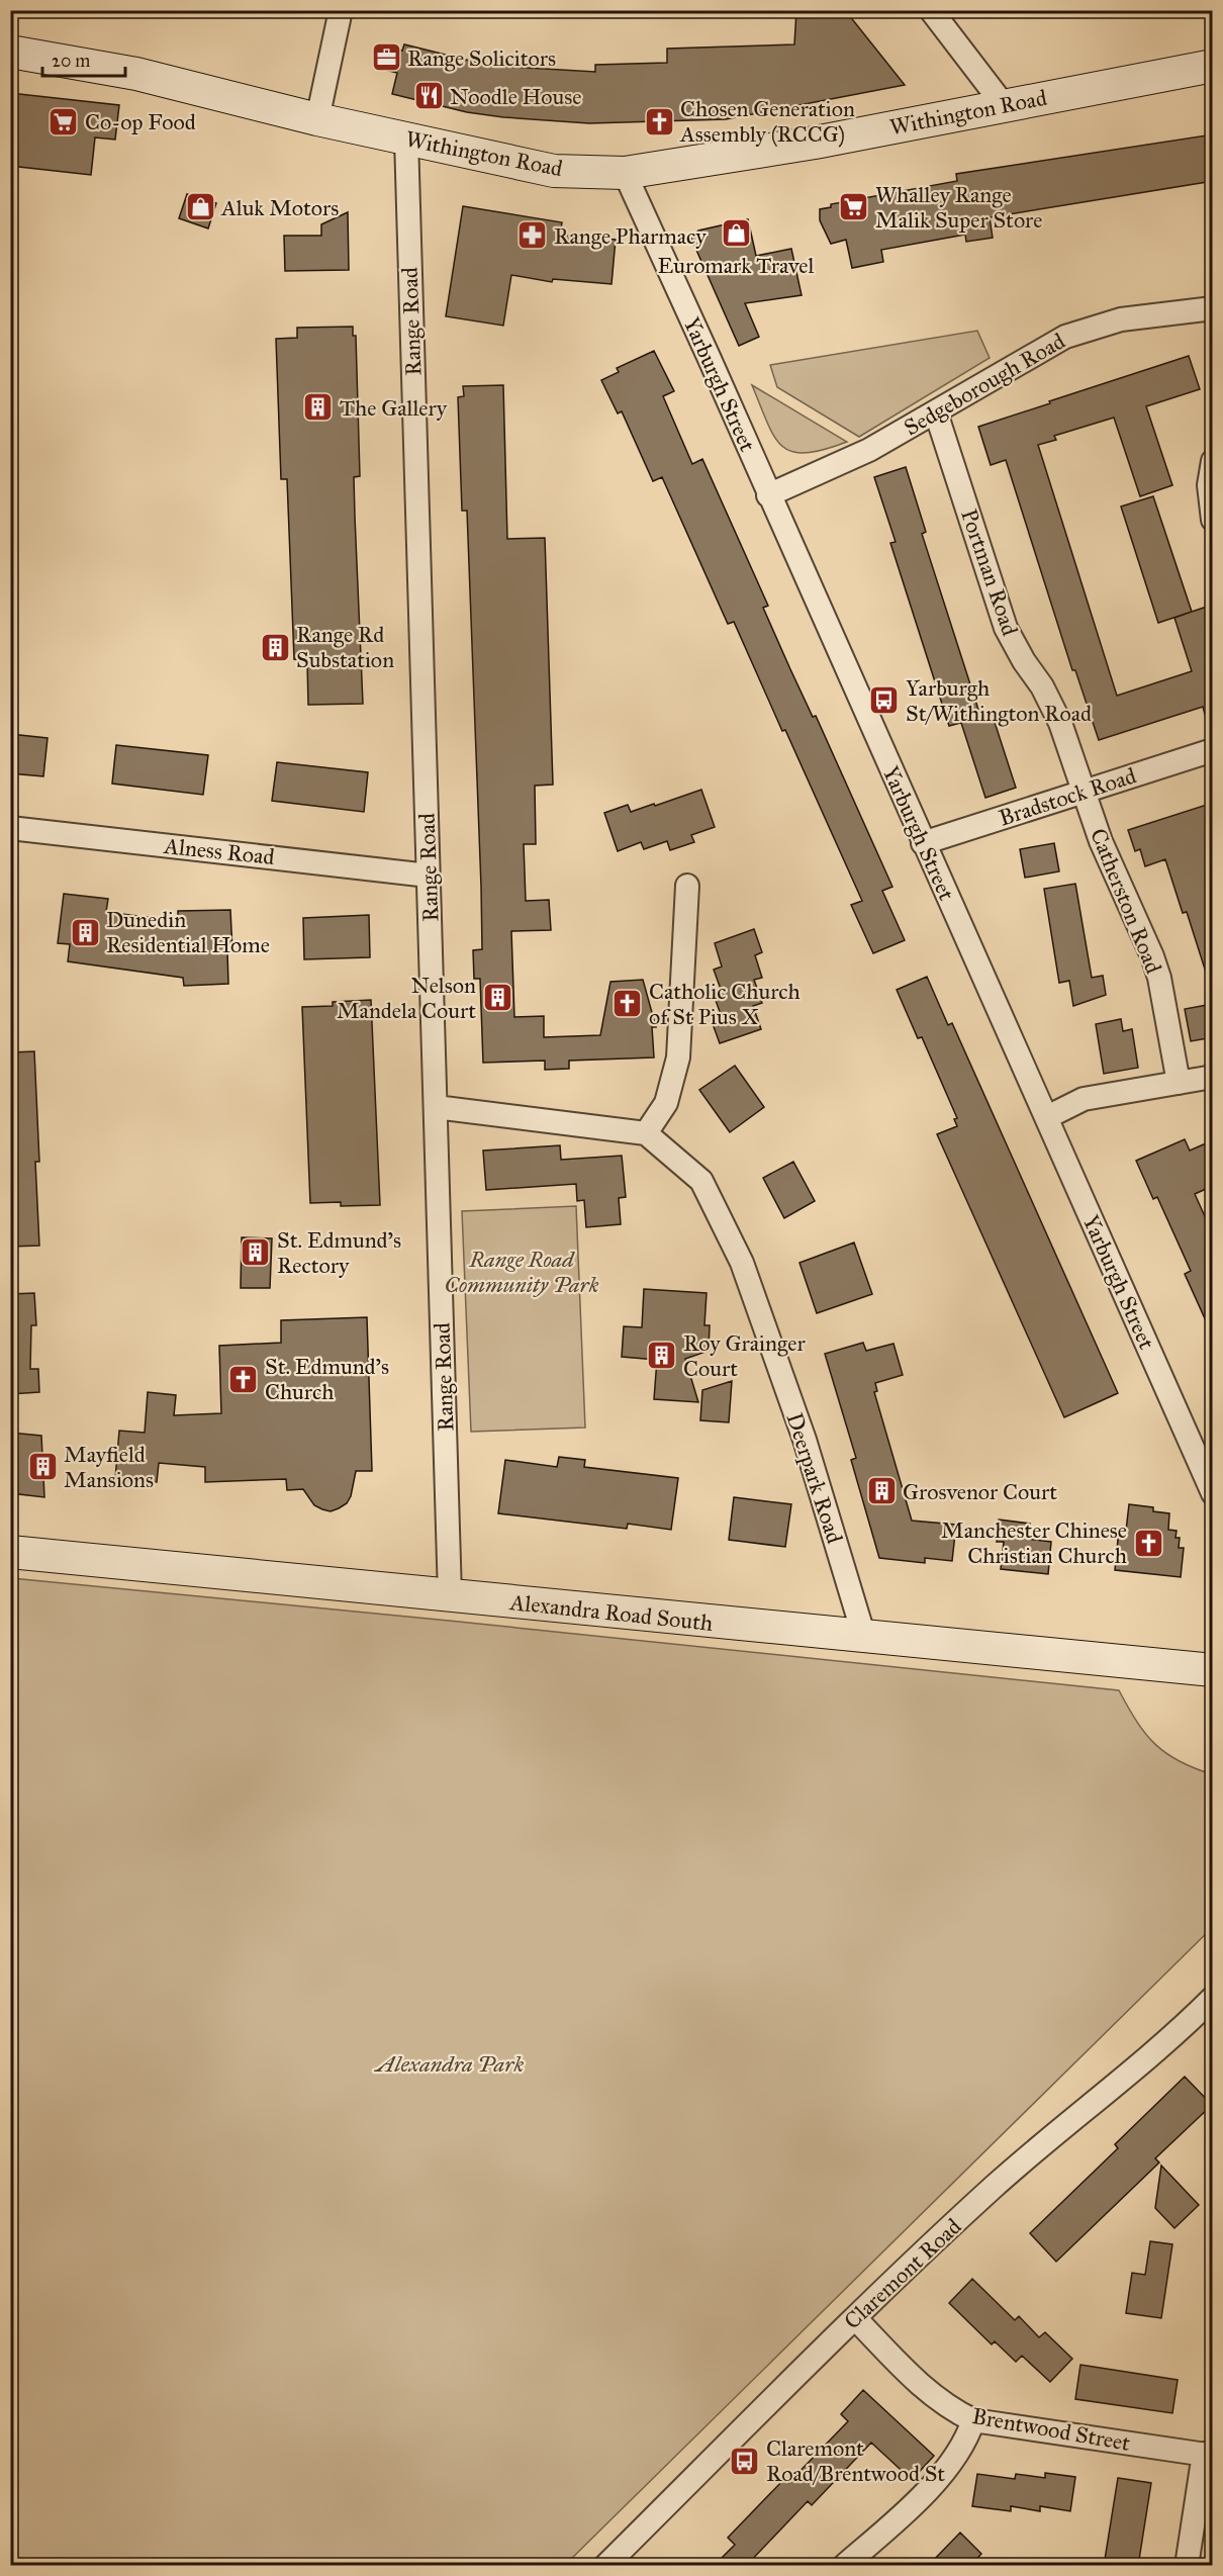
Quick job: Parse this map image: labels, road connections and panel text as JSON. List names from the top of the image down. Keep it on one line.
{"streets":{"street":["Withington Road","Range Road","Yarburgh Street","Sedgeborough Road","Portman Road","Bradstock Road","Alness Road","Catherston Road","Deerpark Road","Alexandra Road South","Claremont Road","Brentwood Street"]},"crossings":[["Withington Road","Range Road"],["Withington Road","Yarburgh Street"],["Range Road","Alness Road"],["Range Road","Alexandra Road South"],["Yarburgh Street","Sedgeborough Road"],["Yarburgh Street","Bradstock Road"],["Sedgeborough Road","Portman Road"],["Portman Road","Bradstock Road"],["Portman Road","Catherston Road"],["Bradstock Road","Catherston Road"],["Deerpark Road","Alexandra Road South"],["Claremont Road","Brentwood Street"]],"parks":["Range Road Community Park","Alexandra Park"],"places":{"office":["Range Solicitors"],"restaurant":["Noodle House"],"supermarket":["Co-op Food","Whalley Range Malik Super Store"],"church":["Chosen Generation Assembly (RCCG)","Catholic Church of St Pius X","St. Edmund's Church","Manchester Chinese Christian Church"],"shop":["Aluk Motors","Euromark Travel"],"pharmacy":["Range Pharmacy"],"building":["The Gallery","Range Rd Substation","Dunedin Residential Home","Nelson Mandela Court","St. Edmund's Rectory","Roy Grainger Court","Mayfield Mansions","Grosvenor Court"],"bus stop":["Yarburgh St/Withington Road","Claremont Road/Brentwood St"]},"scale_bar":"20 m"}
